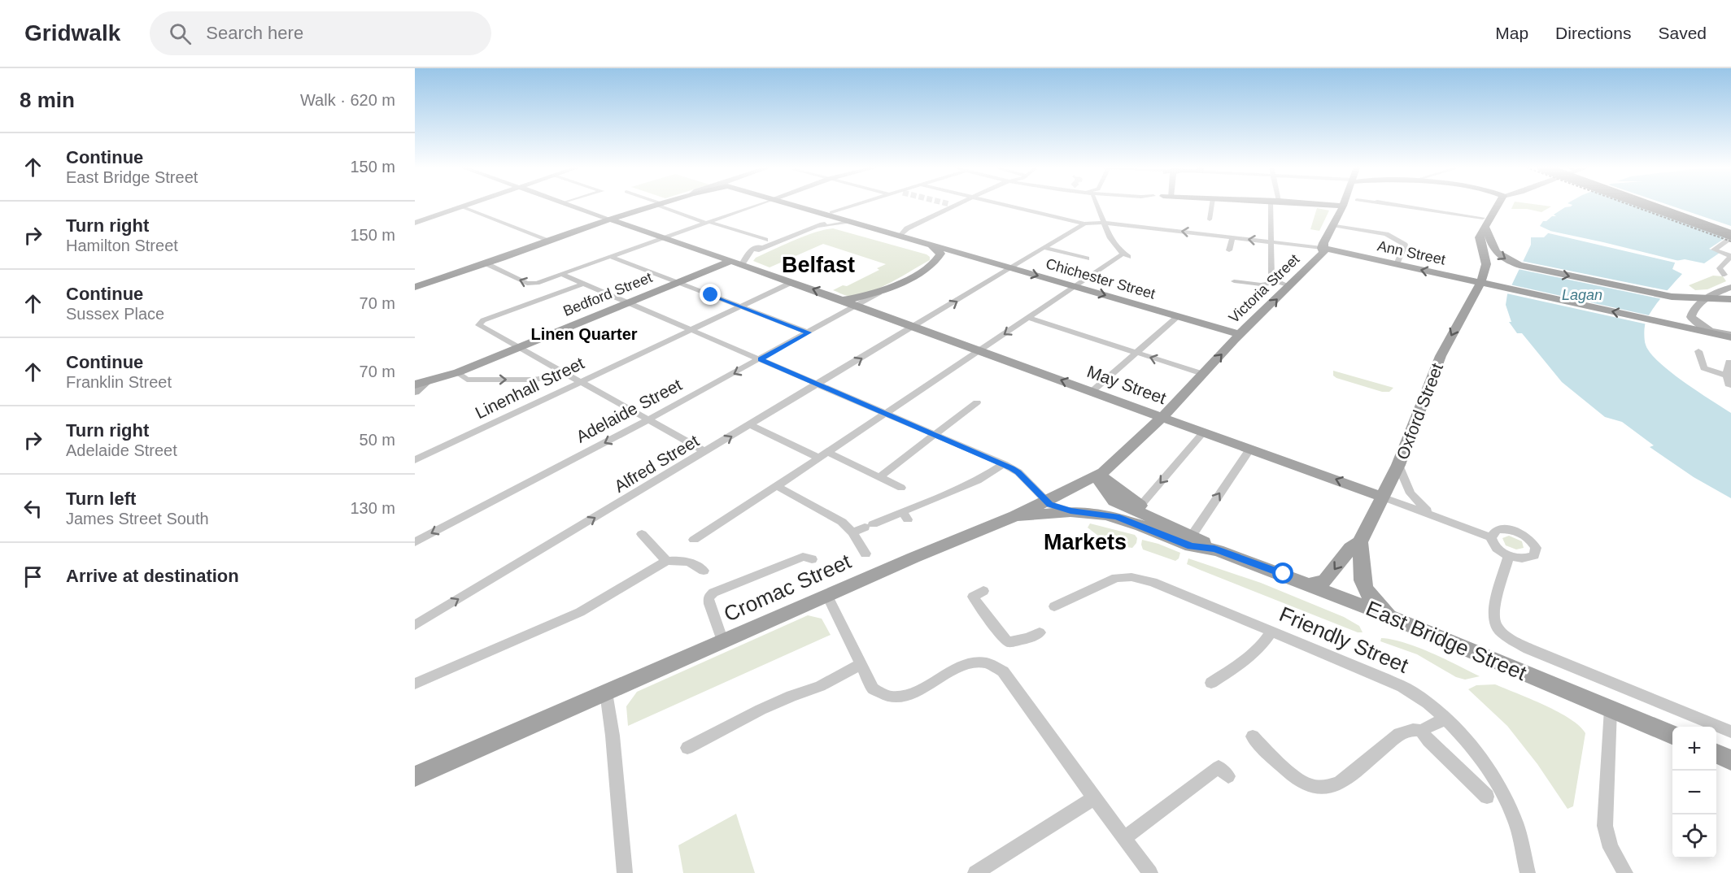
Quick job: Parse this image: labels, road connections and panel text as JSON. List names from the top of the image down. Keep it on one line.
{"streets":{"main road":["Ann Street","Chichester Street","Victoria Street","Bedford Street","May Street","Oxford Street","Cromac Street","East Bridge Street"],"street":["Linenhall Street","Adelaide Street","Alfred Street","Friendly Street"]},"crossings":[["Ann Street","Victoria Street"],["Ann Street","Oxford Street"],["Ann Street","Alfred Street"],["Chichester Street","Victoria Street"],["Chichester Street","Alfred Street"],["Victoria Street","May Street"],["Victoria Street","Cromac Street"],["Bedford Street","May Street"],["May Street","Linenhall Street"],["May Street","Adelaide Street"],["May Street","Oxford Street"],["May Street","Alfred Street"],["May Street","Cromac Street"],["Oxford Street","East Bridge Street"],["Cromac Street","East Bridge Street"]],"one_way":["Ann Street","Chichester Street","Victoria Street","May Street","Adelaide Street","Oxford Street"],"districts":["Belfast","Linen Quarter","Markets"],"water":["Lagan"],"page":{"header":"Gridwalk","search":"Search here","nav":["Map","Directions","Saved"],"heading":["8 min","Walk · 620 m"],"list":[["Continue","East Bridge Street","150 m"],["Turn right","Hamilton Street","150 m"],["Continue","Sussex Place","70 m"],["Continue","Franklin Street","70 m"],["Turn right","Adelaide Street","50 m"],["Turn left","James Street South","130 m"],"Arrive at destination"],"map_buttons":["+","−"]}}
